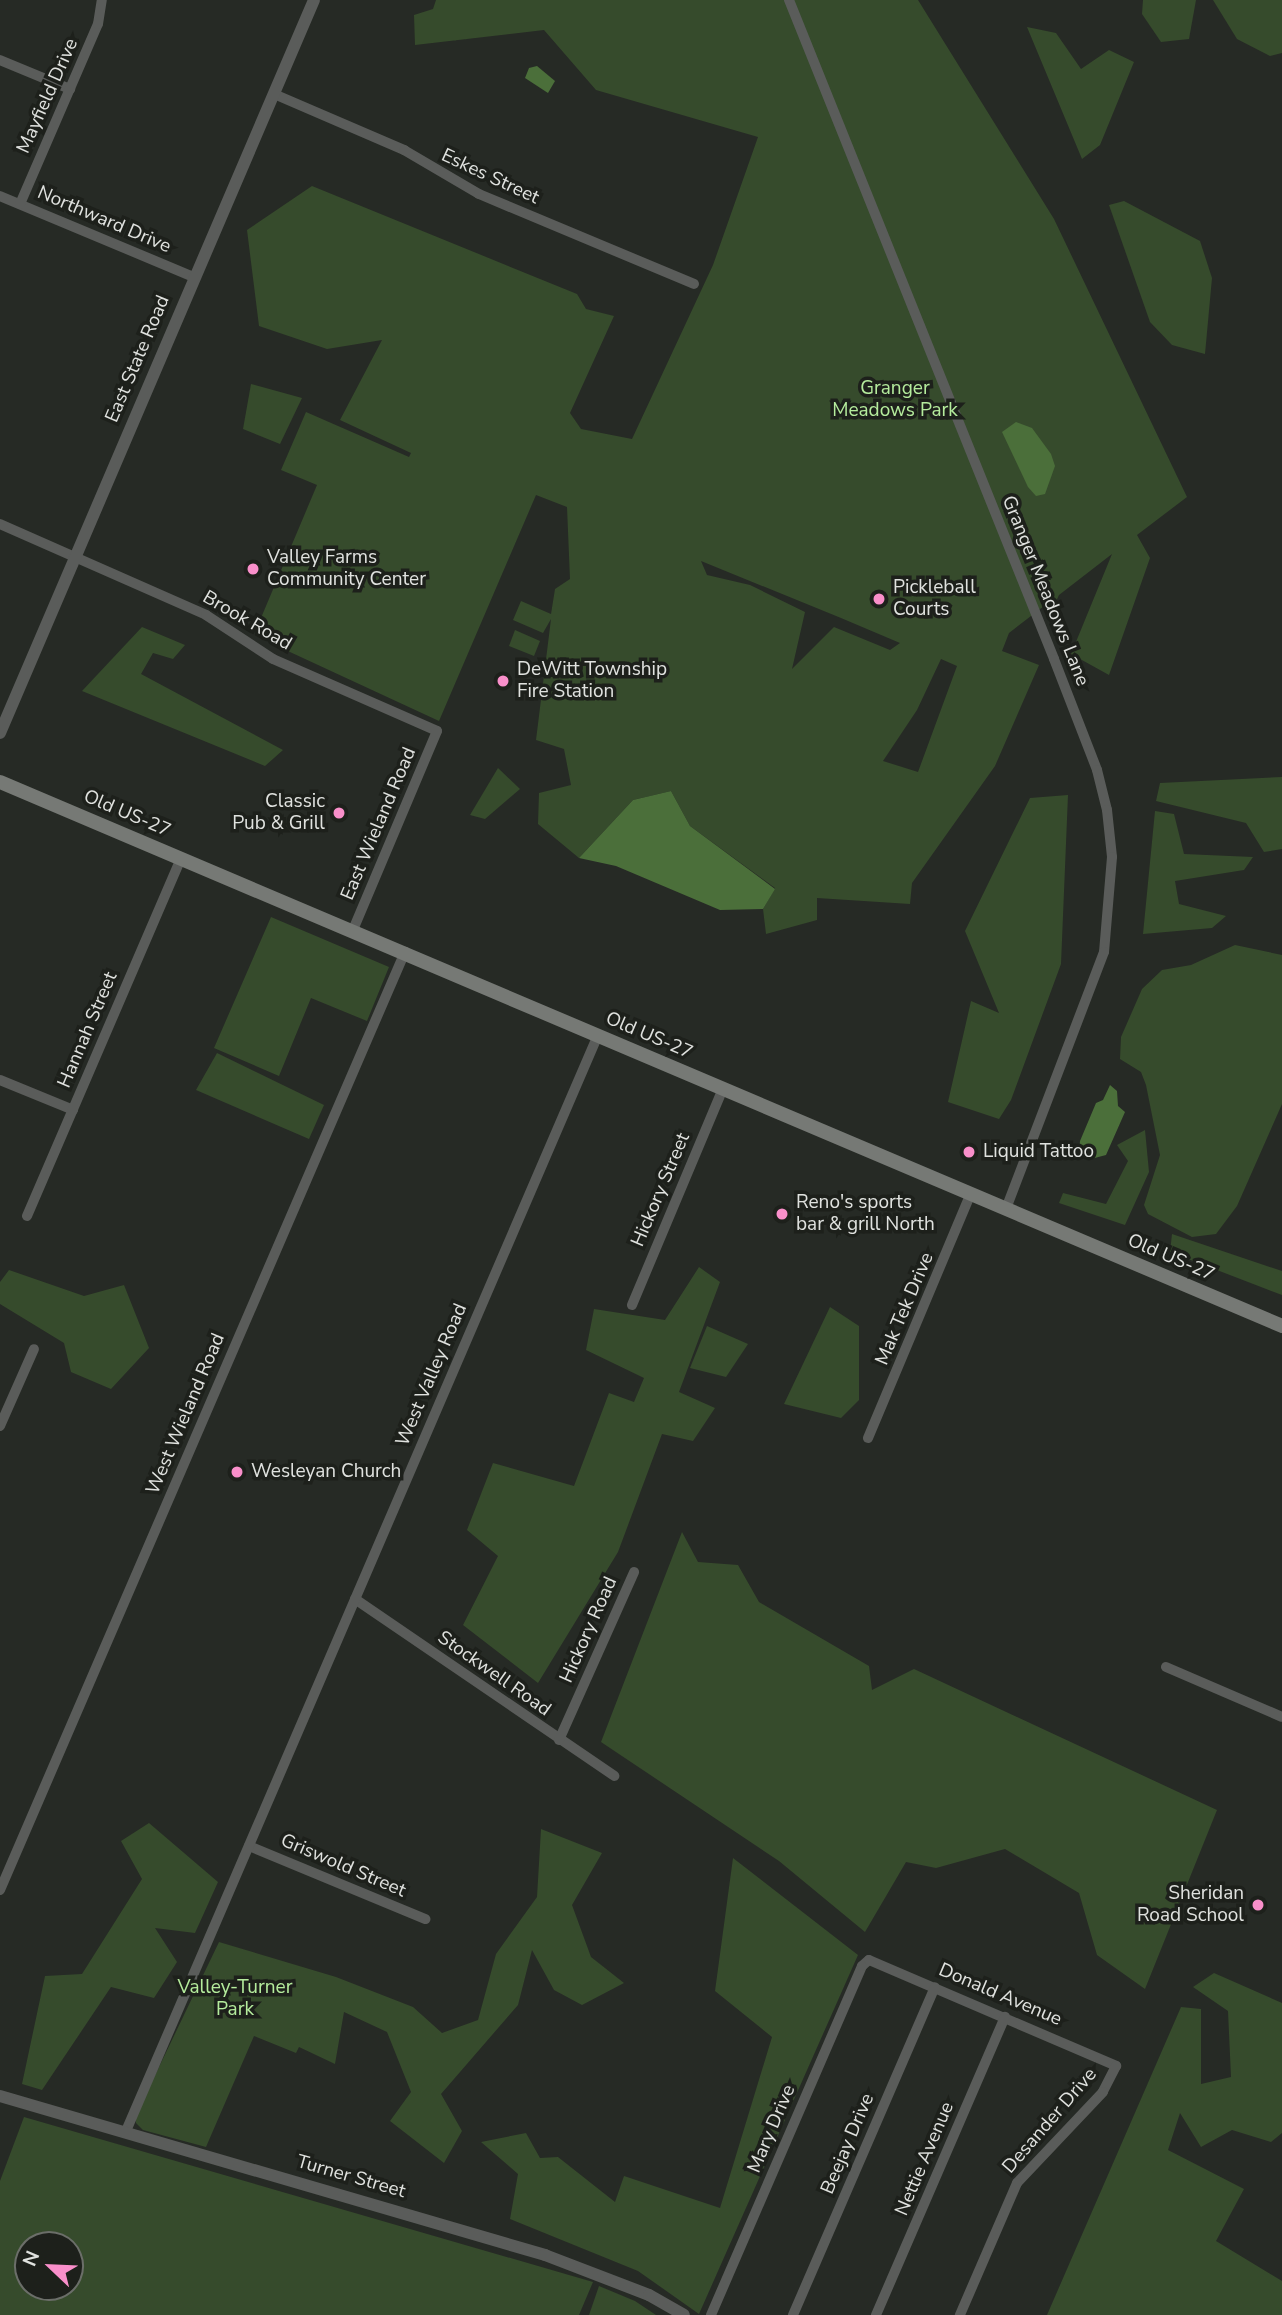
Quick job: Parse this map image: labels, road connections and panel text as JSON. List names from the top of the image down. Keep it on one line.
{"streets":{"main road":["Old US-27"],"street":["Mayfield Drive","Eskes Street","Northward Drive","East State Road","Granger Meadows Lane","Brook Road","East Wieland Road","Hannah Street","Hickory Street","Mak Tek Drive","West Valley Road","West Wieland Road","Hickory Road","Stockwell Road","Griswold Street","Donald Avenue","Desander Drive","Mary Drive","Beejay Drive","Nettie Avenue","Turner Street"]},"crossings":[["Mayfield Drive","Northward Drive"],["Eskes Street","East State Road"],["Northward Drive","East State Road"],["East State Road","Brook Road"],["Granger Meadows Lane","Old US-27"],["Brook Road","East Wieland Road"],["Old US-27","East Wieland Road"],["Old US-27","Hannah Street"],["Old US-27","Hickory Street"],["Old US-27","Mak Tek Drive"],["Old US-27","West Valley Road"],["Old US-27","West Wieland Road"],["West Valley Road","Stockwell Road"],["West Valley Road","Griswold Street"],["West Valley Road","Turner Street"],["Hickory Road","Stockwell Road"],["Donald Avenue","Desander Drive"],["Donald Avenue","Mary Drive"],["Donald Avenue","Beejay Drive"],["Donald Avenue","Nettie Avenue"]],"parks":["Granger Meadows Park","Valley-Turner Park"],"places":["Valley Farms Community Center","Pickleball Courts","DeWitt Township Fire Station","Classic Pub & Grill","Liquid Tattoo","Reno's sports bar & grill North","Wesleyan Church","Sheridan Road School"],"north":"top left"}
